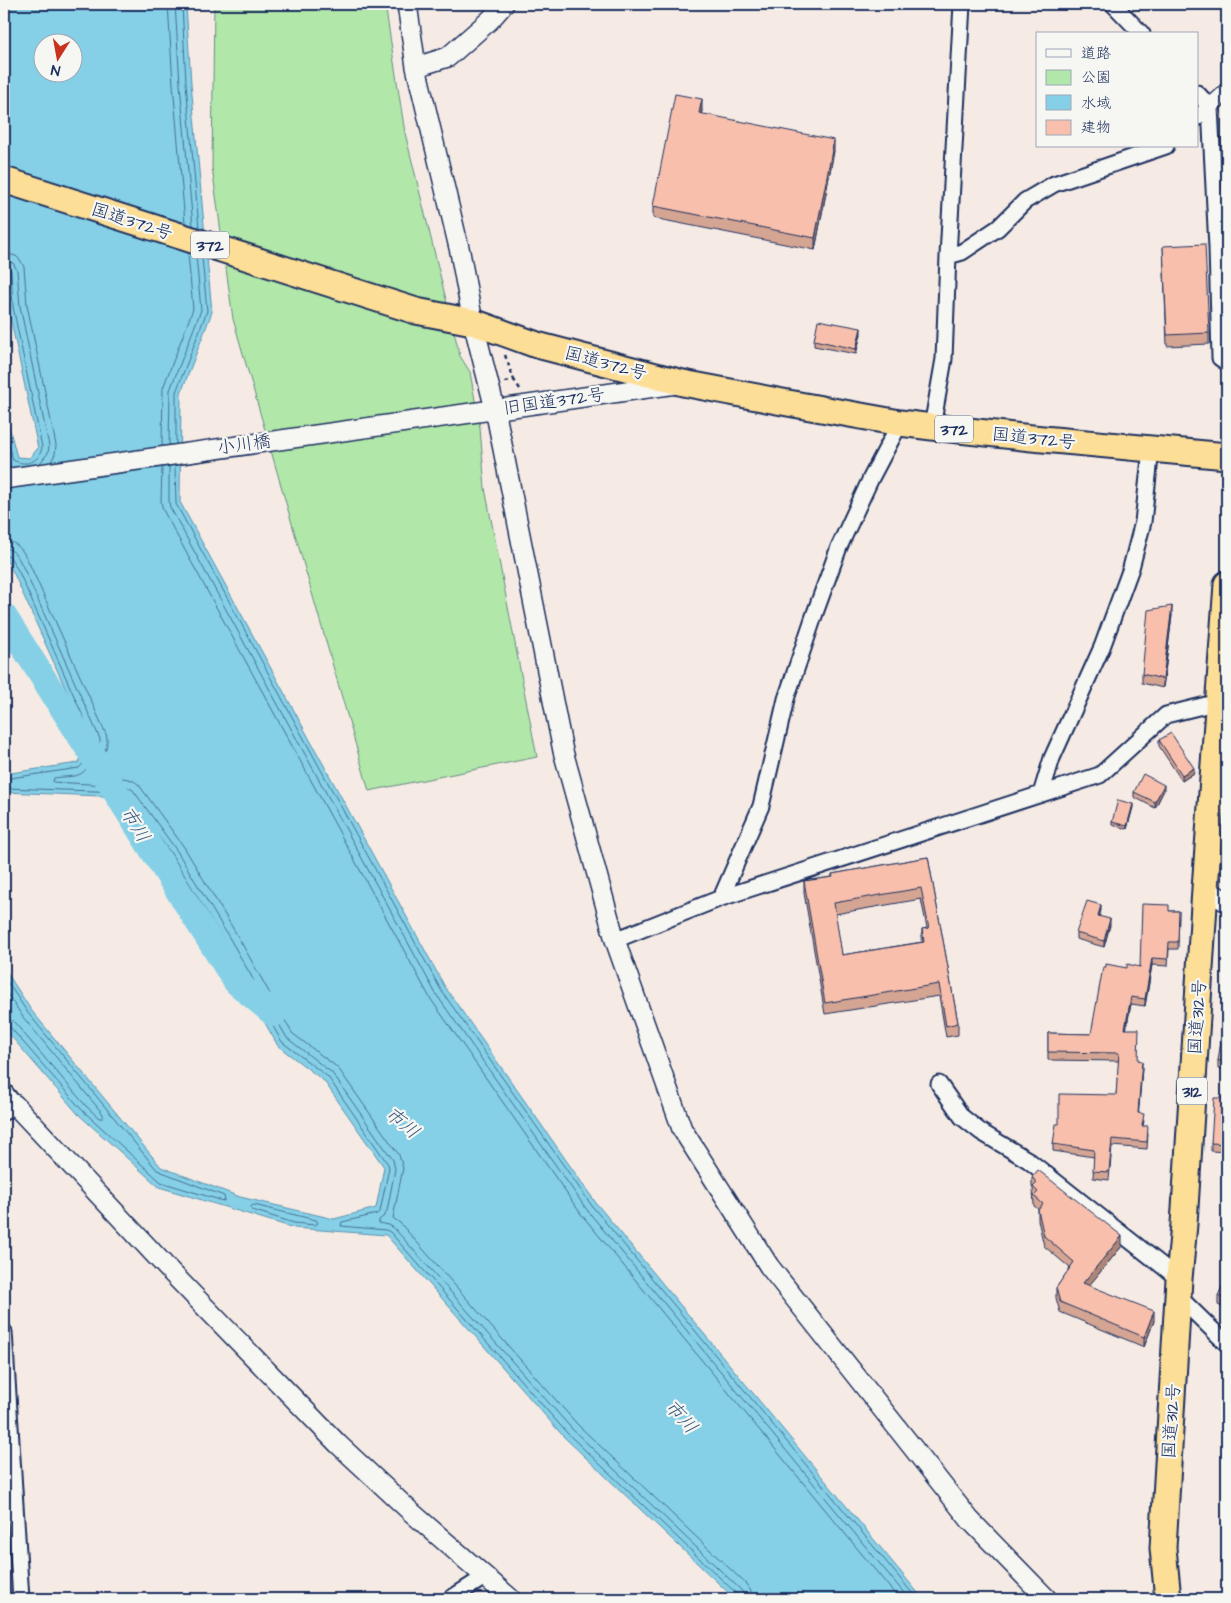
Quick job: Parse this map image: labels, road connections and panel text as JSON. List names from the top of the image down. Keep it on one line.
{"streets":{"highway":["国道372号","372","国道312号","312"],"street":["旧国道372号","小川橋"]},"crossings":[["国道372号","旧国道372号"],["旧国道372号","小川橋"]],"water":["市川"],"legend":["道路","公園","水域","建物"],"north":"bottom"}
